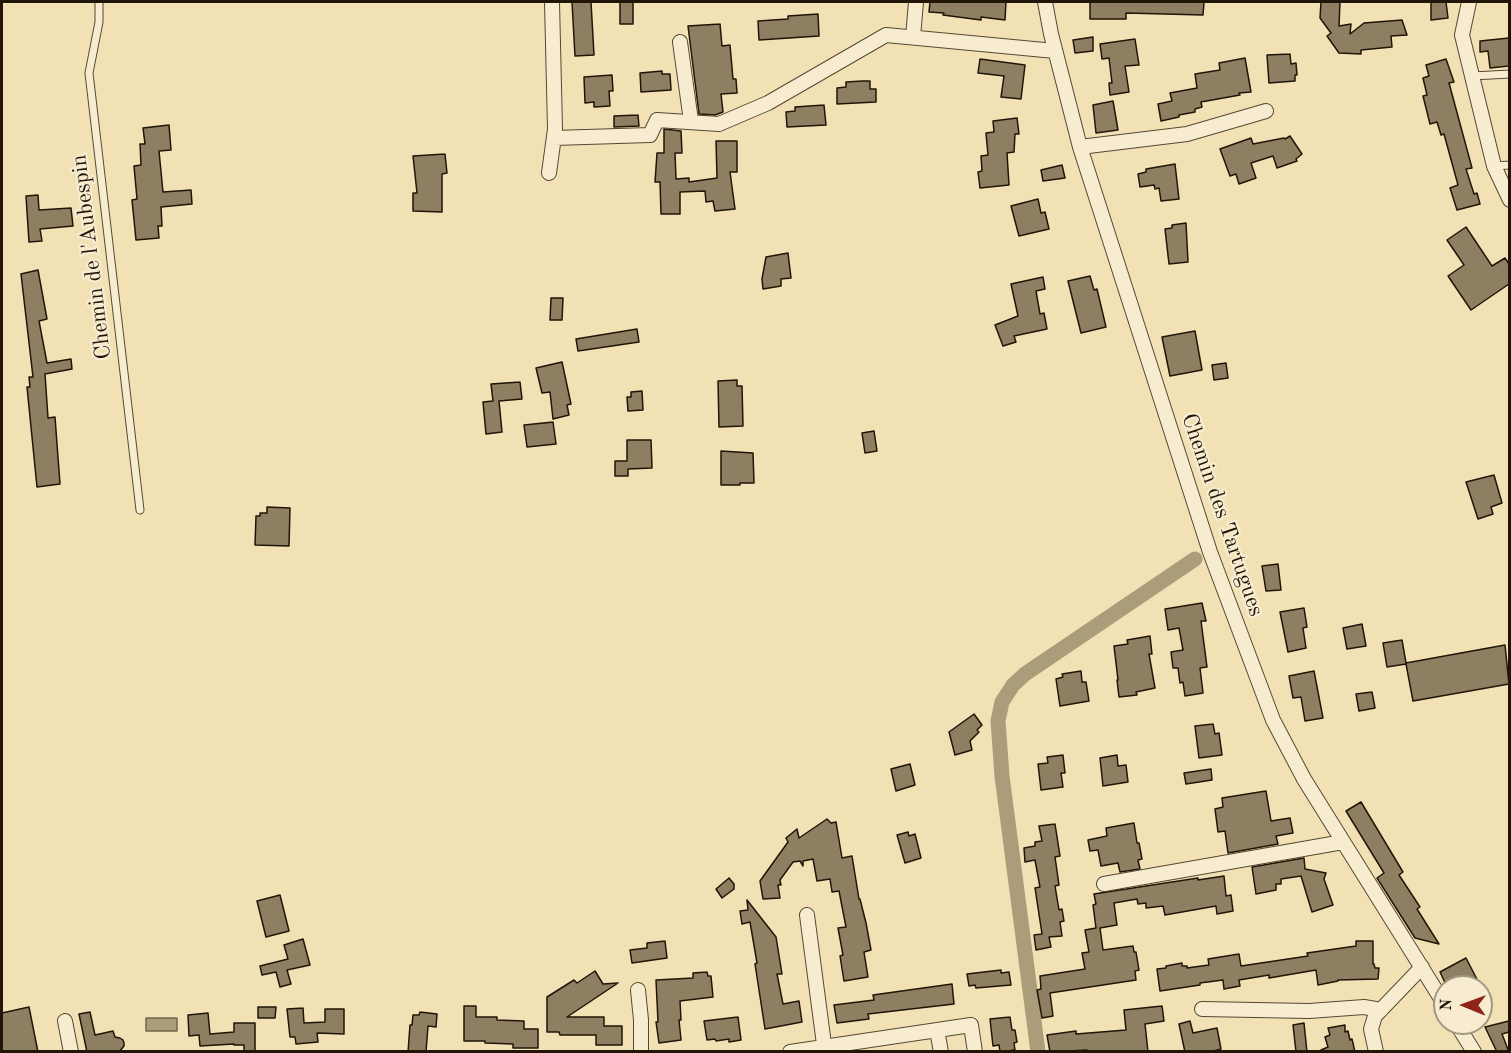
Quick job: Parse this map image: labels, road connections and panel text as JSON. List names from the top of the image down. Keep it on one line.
{"streets":{"street":["Chemin des Tartugues"],"lane":["Chemin de l'Aubespin"]},"north":"left"}
